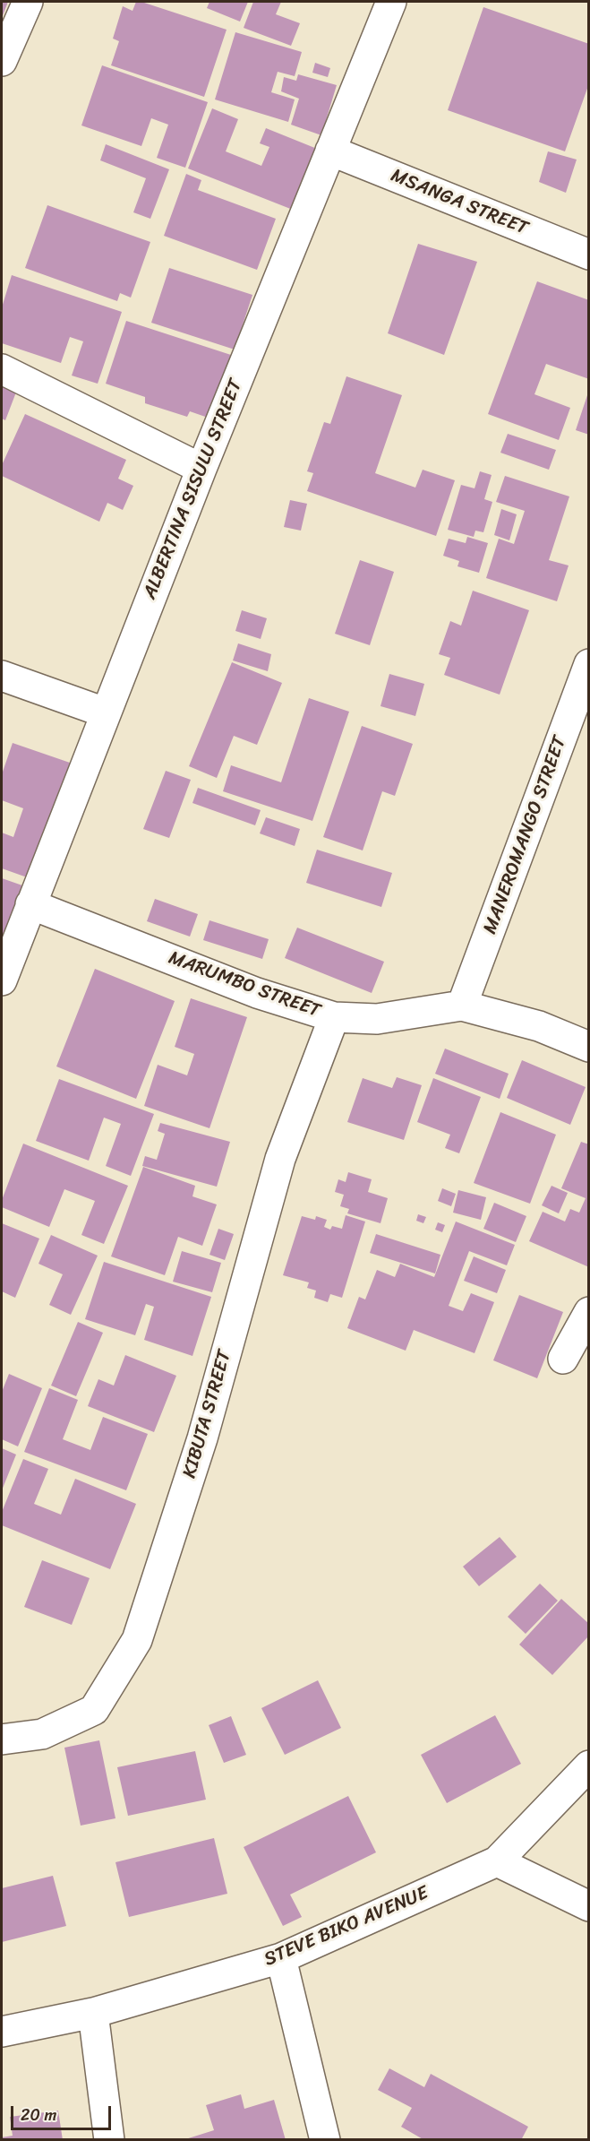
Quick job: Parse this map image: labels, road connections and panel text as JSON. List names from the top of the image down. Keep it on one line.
{"streets":{"street":["MSANGA STREET","ALBERTINA SISULU STREET","MANEROMANGO STREET","MARUMBO STREET","KIBUTA STREET","STEVE BIKO AVENUE"]},"crossings":[["MSANGA STREET","ALBERTINA SISULU STREET"],["ALBERTINA SISULU STREET","MARUMBO STREET"],["MANEROMANGO STREET","MARUMBO STREET"],["MARUMBO STREET","KIBUTA STREET"]],"scale_bar":"20 m"}
